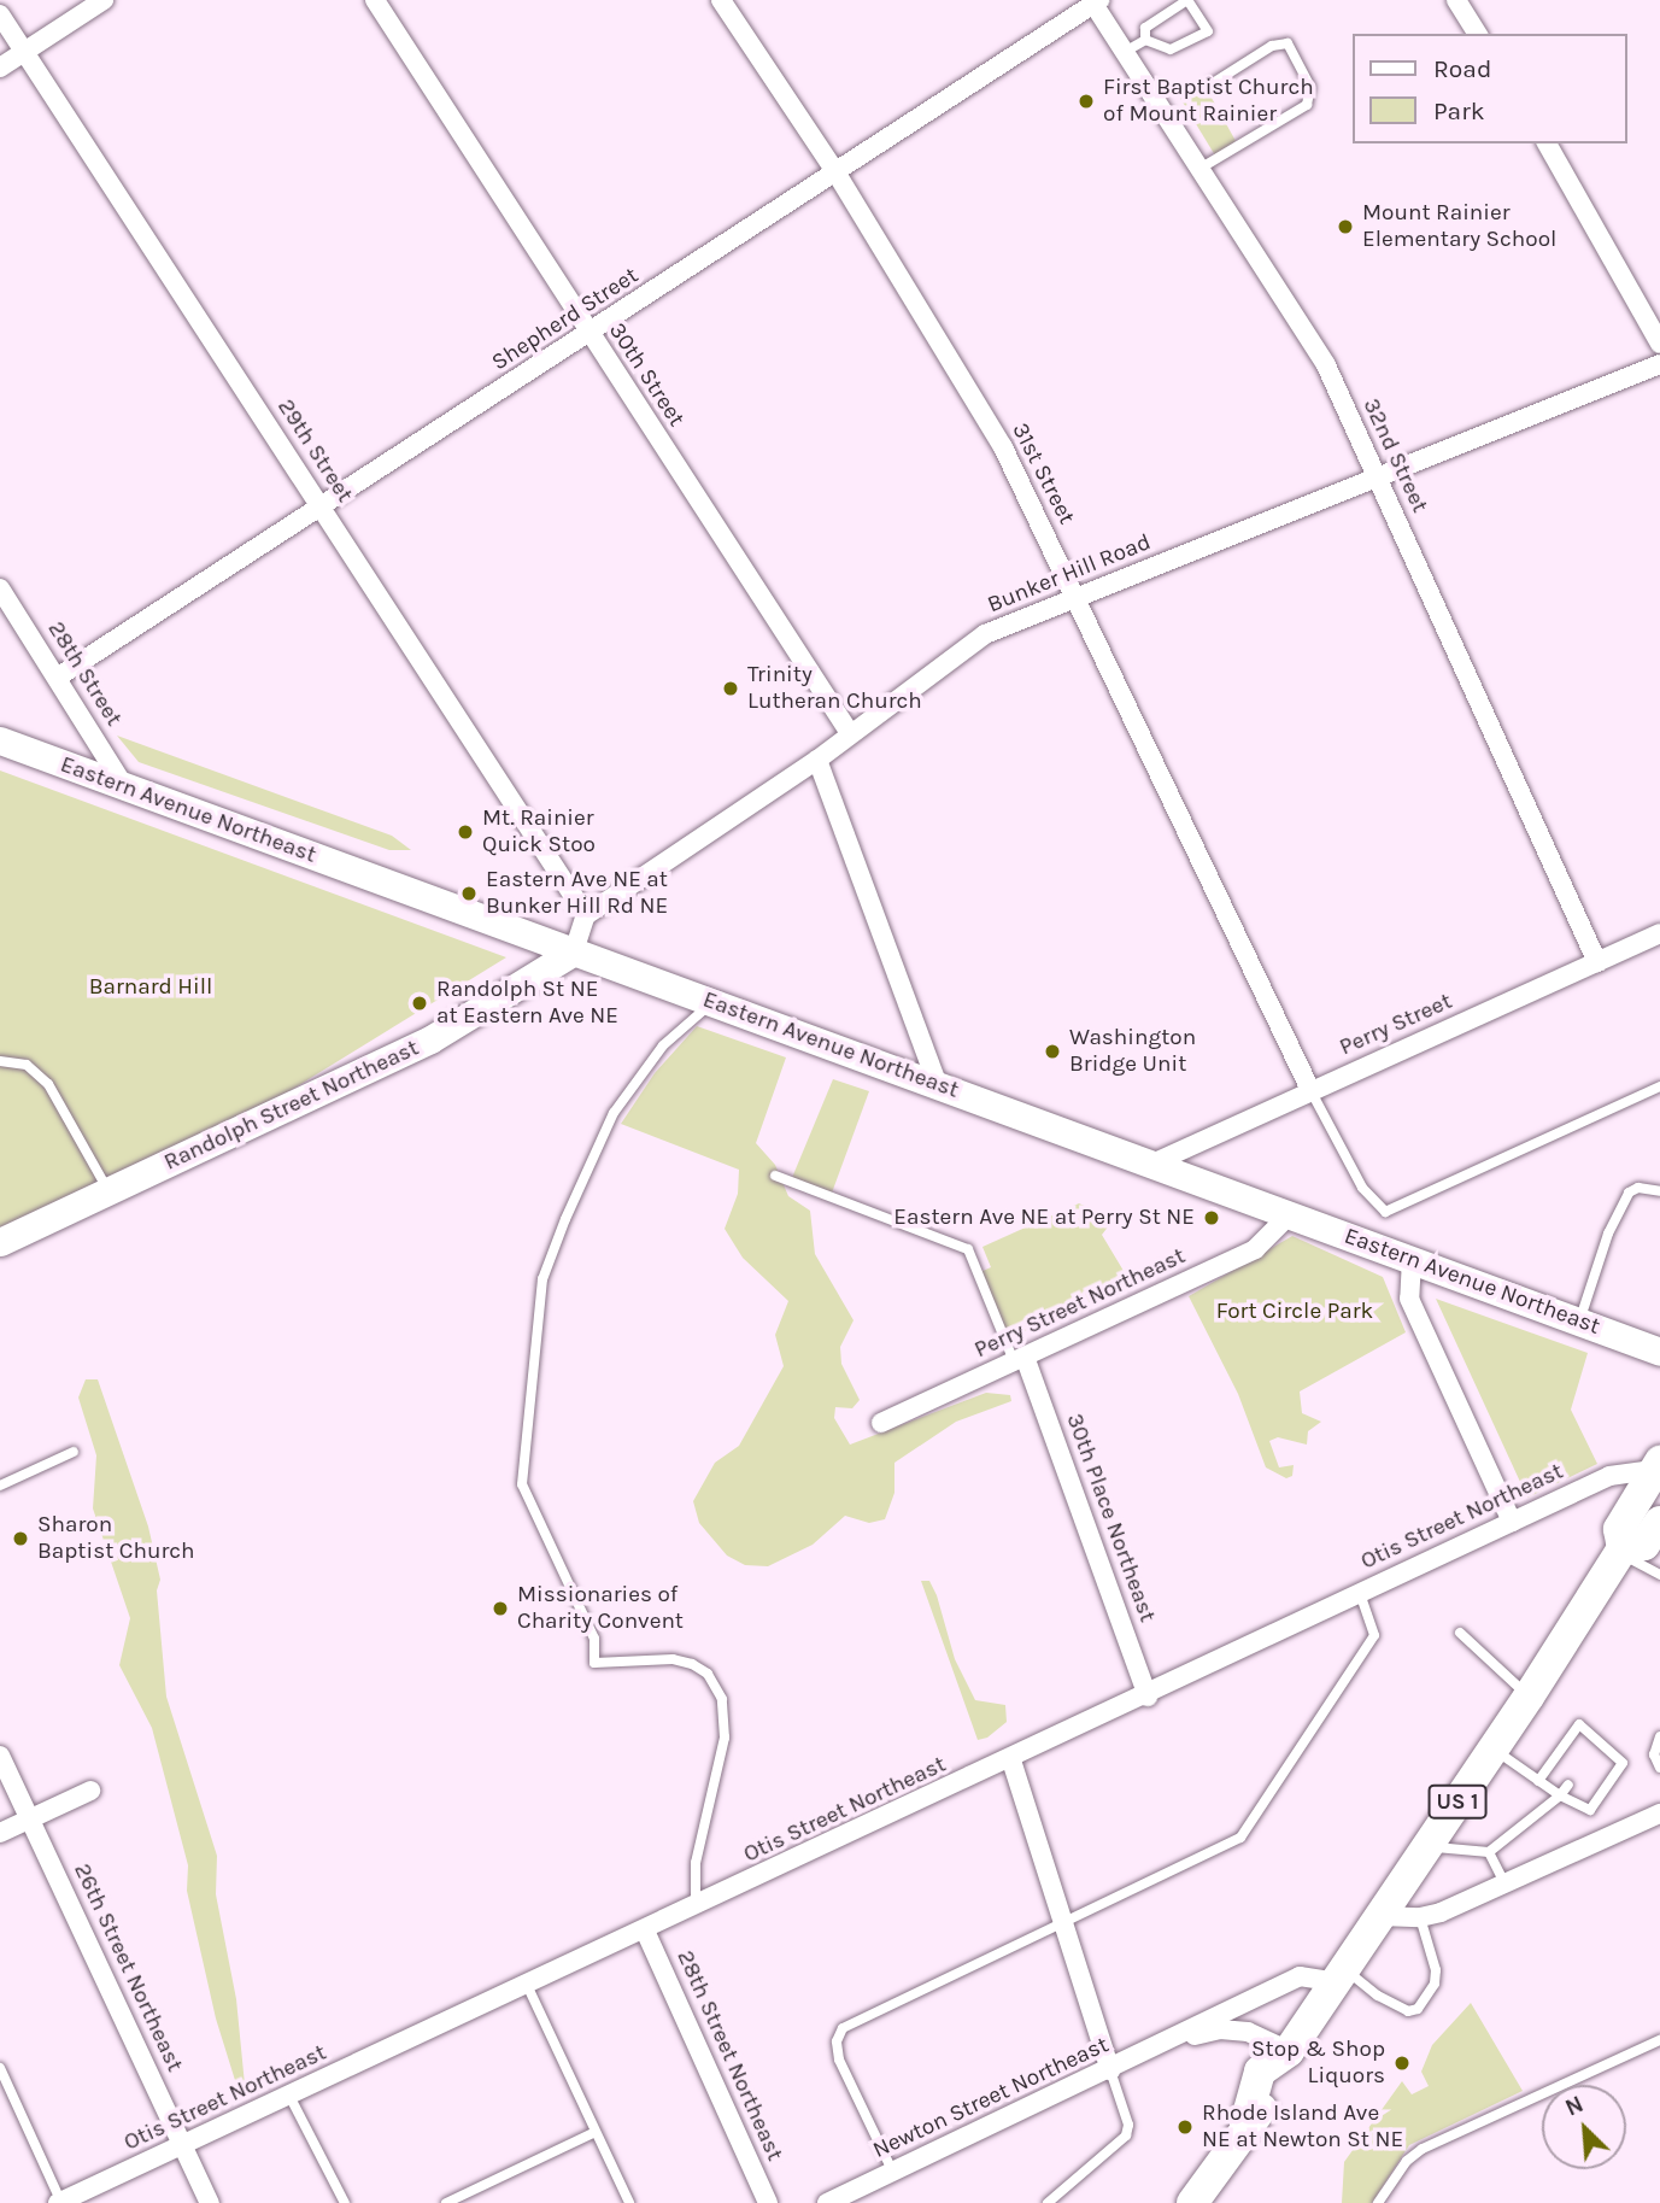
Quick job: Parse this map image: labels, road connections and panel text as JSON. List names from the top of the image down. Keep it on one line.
{"streets":{"main road":["Eastern Avenue Northeast","Randolph Street Northeast","US 1"],"street":["Shepherd Street","30th Street","29th Street","32nd Street","31st Street","Bunker Hill Road","28th Street","Perry Street","Perry Street Northeast","Otis Street Northeast","30th Place Northeast","26th Street Northeast","28th Street Northeast","Newton Street Northeast"]},"crossings":[["Shepherd Street","30th Street"],["Shepherd Street","29th Street"],["Shepherd Street","32nd Street"],["Shepherd Street","31st Street"],["Shepherd Street","28th Street"],["30th Street","Bunker Hill Road"],["29th Street","Bunker Hill Road"],["32nd Street","Bunker Hill Road"],["32nd Street","Perry Street"],["31st Street","Bunker Hill Road"],["31st Street","Perry Street"],["28th Street","Eastern Avenue Northeast"],["Eastern Avenue Northeast","Perry Street"],["Eastern Avenue Northeast","Randolph Street Northeast"],["Eastern Avenue Northeast","Perry Street Northeast"],["Perry Street Northeast","30th Place Northeast"],["Otis Street Northeast","30th Place Northeast"],["Otis Street Northeast","US 1"],["Otis Street Northeast","26th Street Northeast"],["Otis Street Northeast","28th Street Northeast"],["US 1","Newton Street Northeast"]],"parks":["Barnard Hill","Fort Circle Park"],"places":["First Baptist Church of Mount Rainier","Mount Rainier Elementary School","Trinity Lutheran Church","Mt. Rainier Quick Stoo","Eastern Ave NE at Bunker Hill Rd NE","Randolph St NE at Eastern Ave NE","Washington Bridge Unit","Eastern Ave NE at Perry St NE","Sharon Baptist Church","Missionaries of Charity Convent","Stop & Shop Liquors","Rhode Island Ave NE at Newton St NE"],"legend":["Road","Park"],"north":"top left"}
